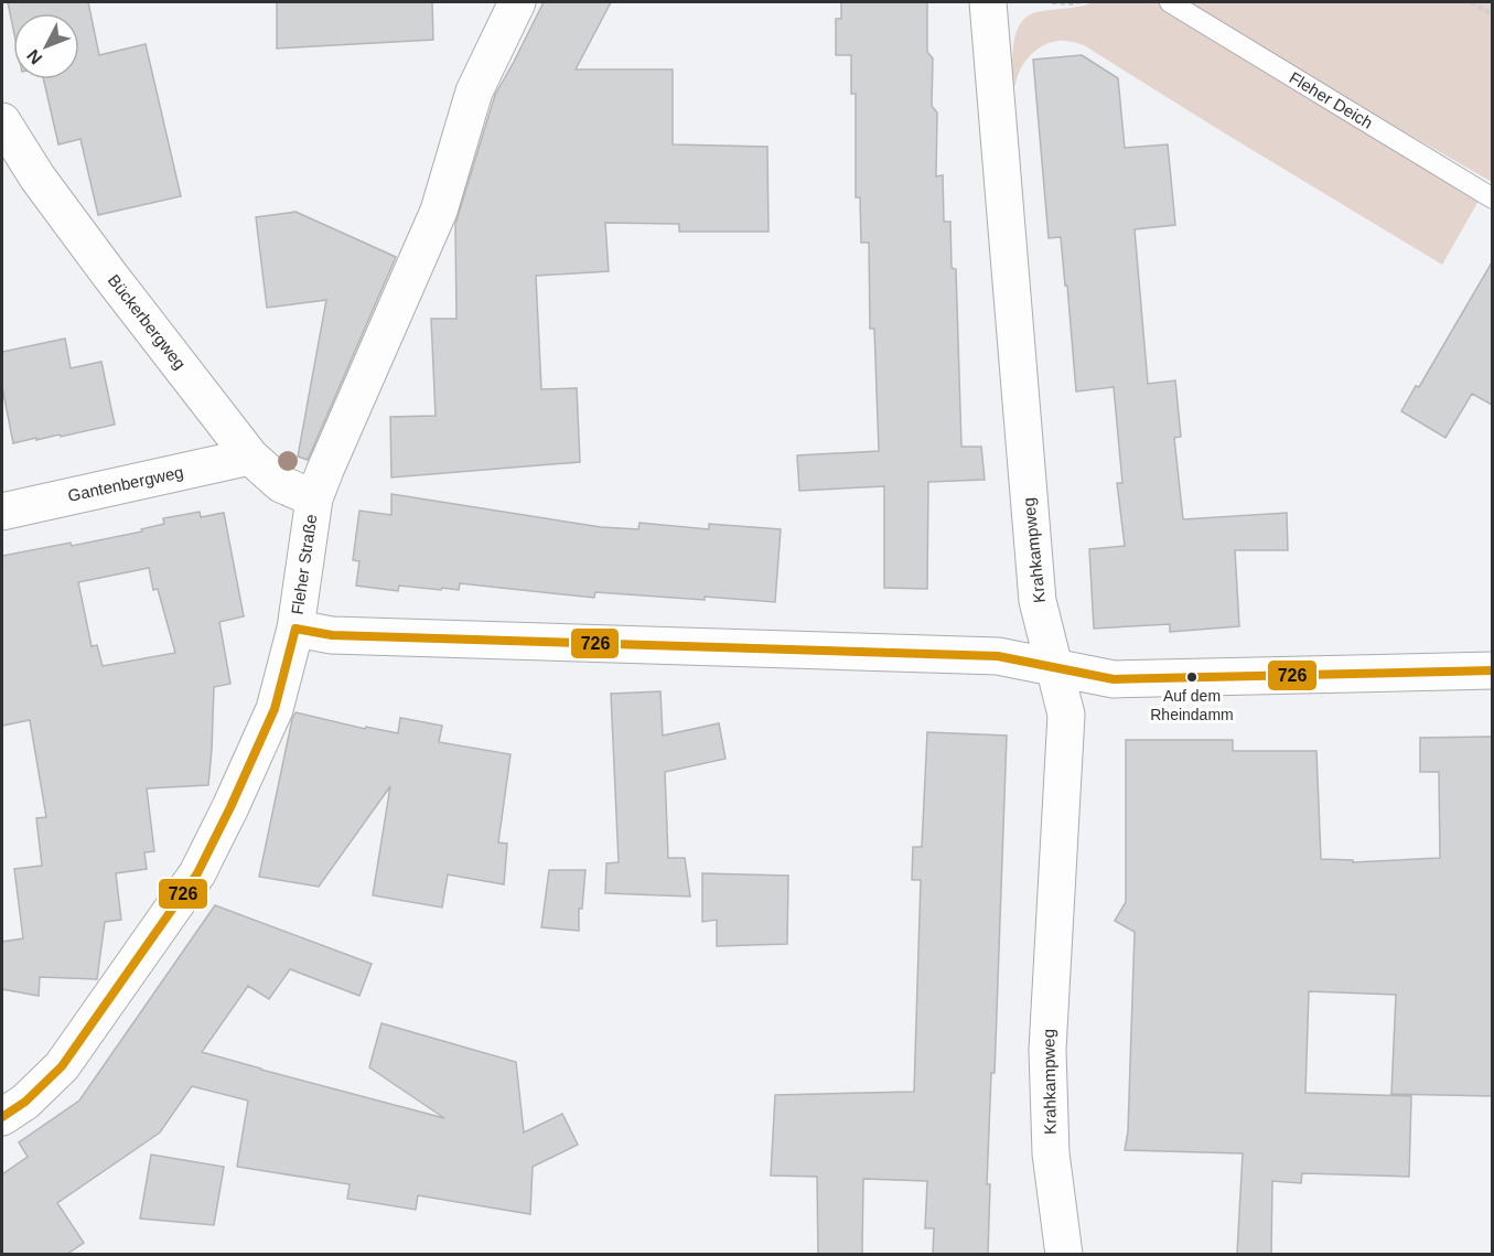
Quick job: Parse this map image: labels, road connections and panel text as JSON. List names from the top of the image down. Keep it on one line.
{"streets":{"street":["Bückerbergweg","Gantenbergweg","Krahkampweg","Fleher Straße"],"lane":["Fleher Deich"]},"crossings":[["Bückerbergweg","Gantenbergweg"],["Bückerbergweg","Fleher Straße"]],"places":["Auf dem Rheindamm"],"lines":["transit line 726"],"north":"bottom left"}
